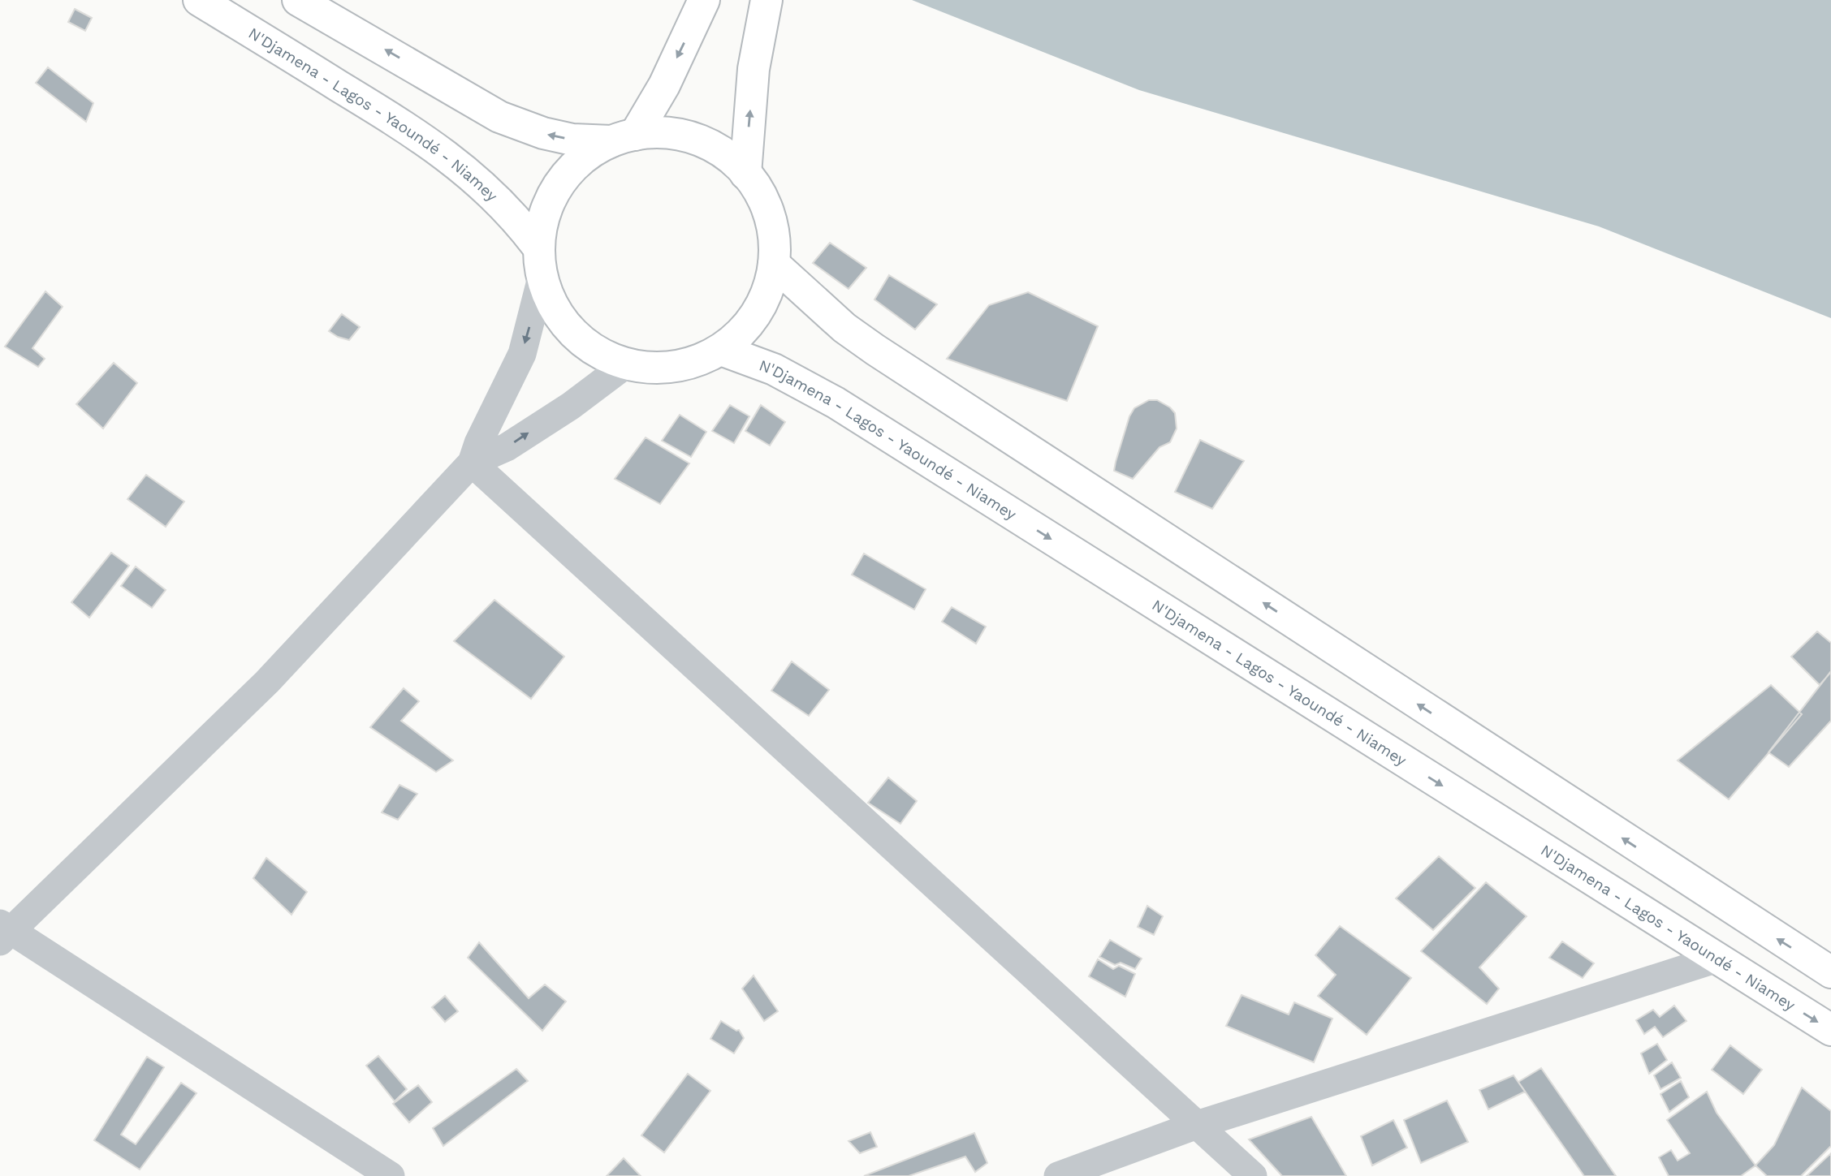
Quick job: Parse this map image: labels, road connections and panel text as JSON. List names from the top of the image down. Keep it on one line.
{"streets":{"main road":["N'Djamena - Lagos - Yaoundé - Niamey"]}}
